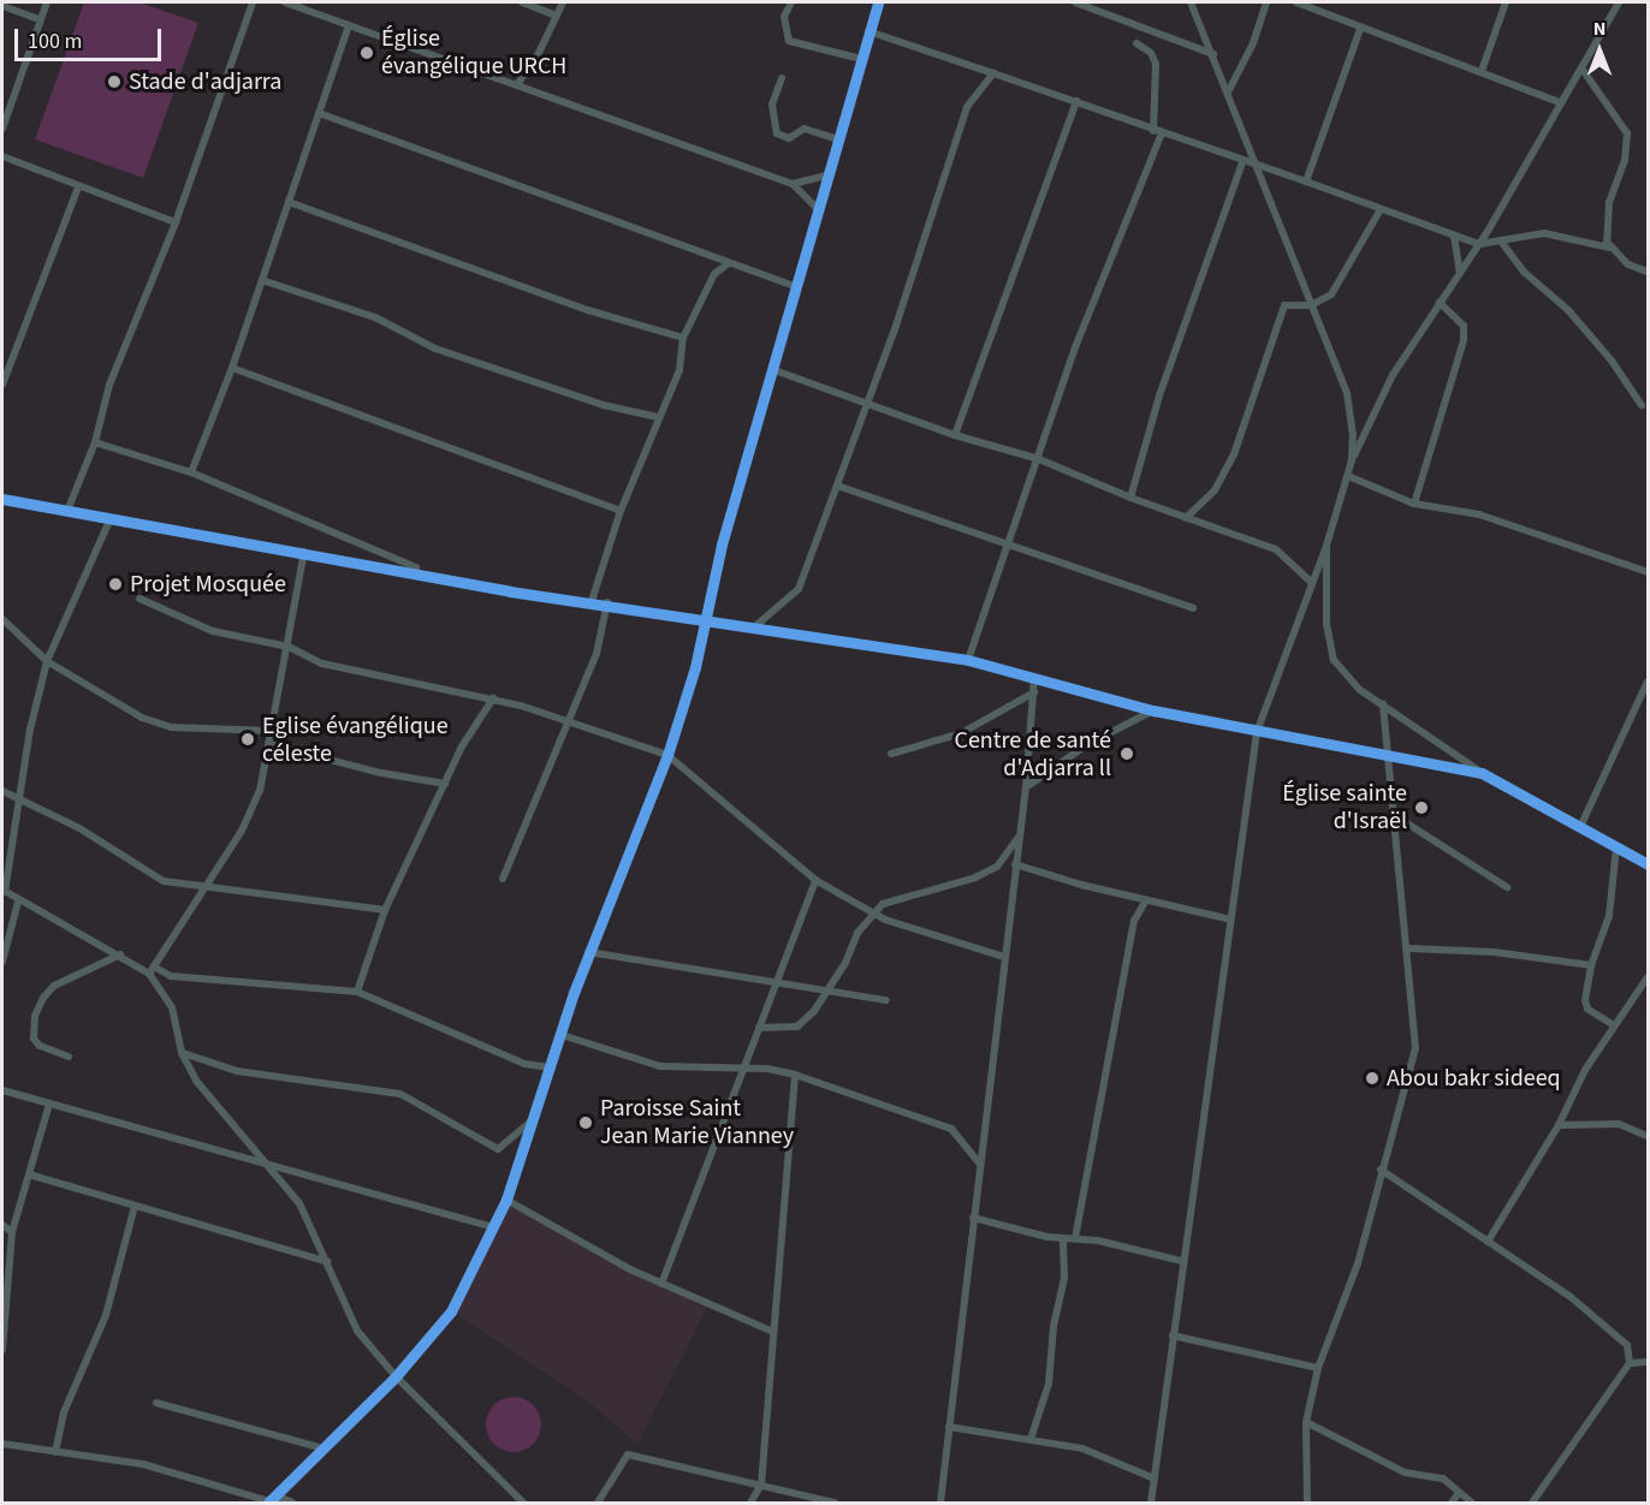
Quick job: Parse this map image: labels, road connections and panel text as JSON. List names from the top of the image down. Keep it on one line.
{"places":["Église évangélique URCH","Stade d'adjarra","Projet Mosquée","Eglise évangélique céleste","Centre de santé d'Adjarra ll","Église sainte d'Israël","Abou bakr sideeq","Paroisse Saint Jean Marie Vianney"],"scale_bar":"100 m","north":"top"}
